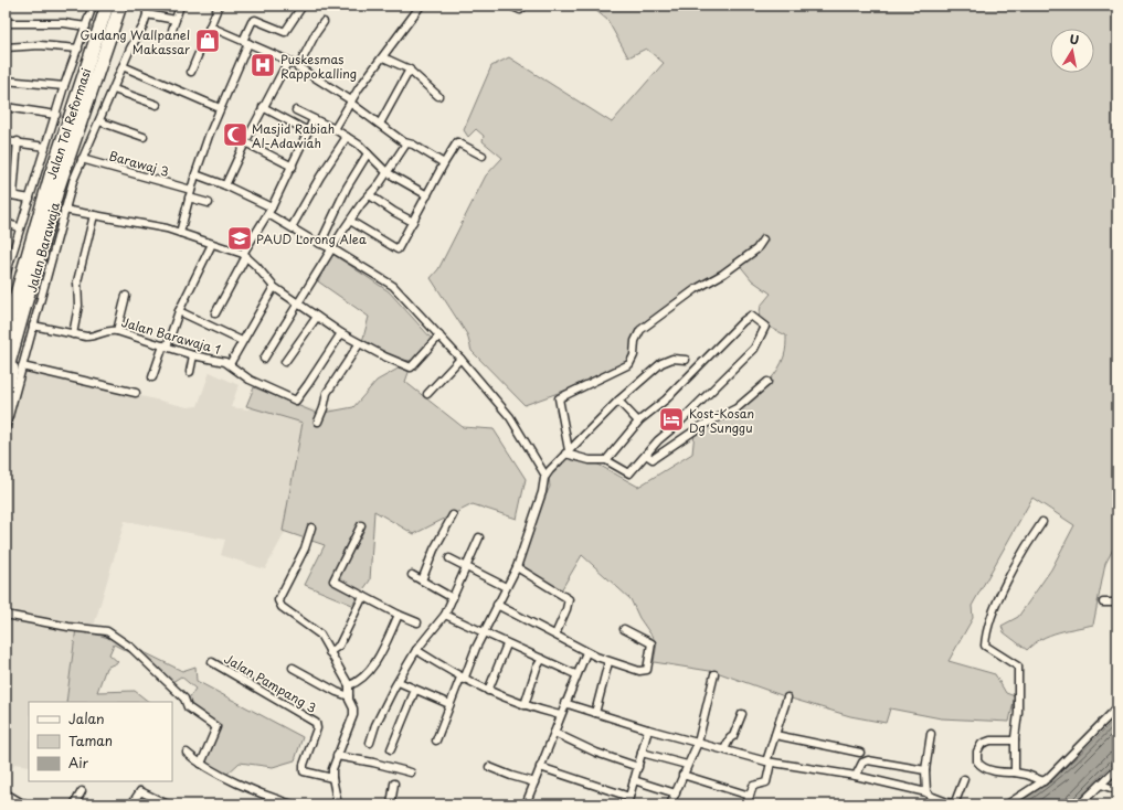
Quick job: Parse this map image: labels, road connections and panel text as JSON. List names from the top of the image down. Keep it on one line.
{"streets":{"highway":["Jalan Tol Reformasi"],"street":["Barawaj 3","Jalan Barawaja","Jalan Barawaja 1","Jalan Pampang 3"]},"crossings":[["Barawaj 3","Jalan Barawaja"],["Jalan Barawaja","Jalan Barawaja 1"]],"places":{"shop":["Gudang Wallpanel Makassar"],"hospital":["Puskesmas Rappokalling"],"mosque":["Masjid Rabiah Al-Adawiah"],"school or university":["PAUD Lorong Alea"],"hotel":["Kost-Kosan Dg Sunggu"]},"legend":["Jalan","Taman","Air"],"north":"top"}
